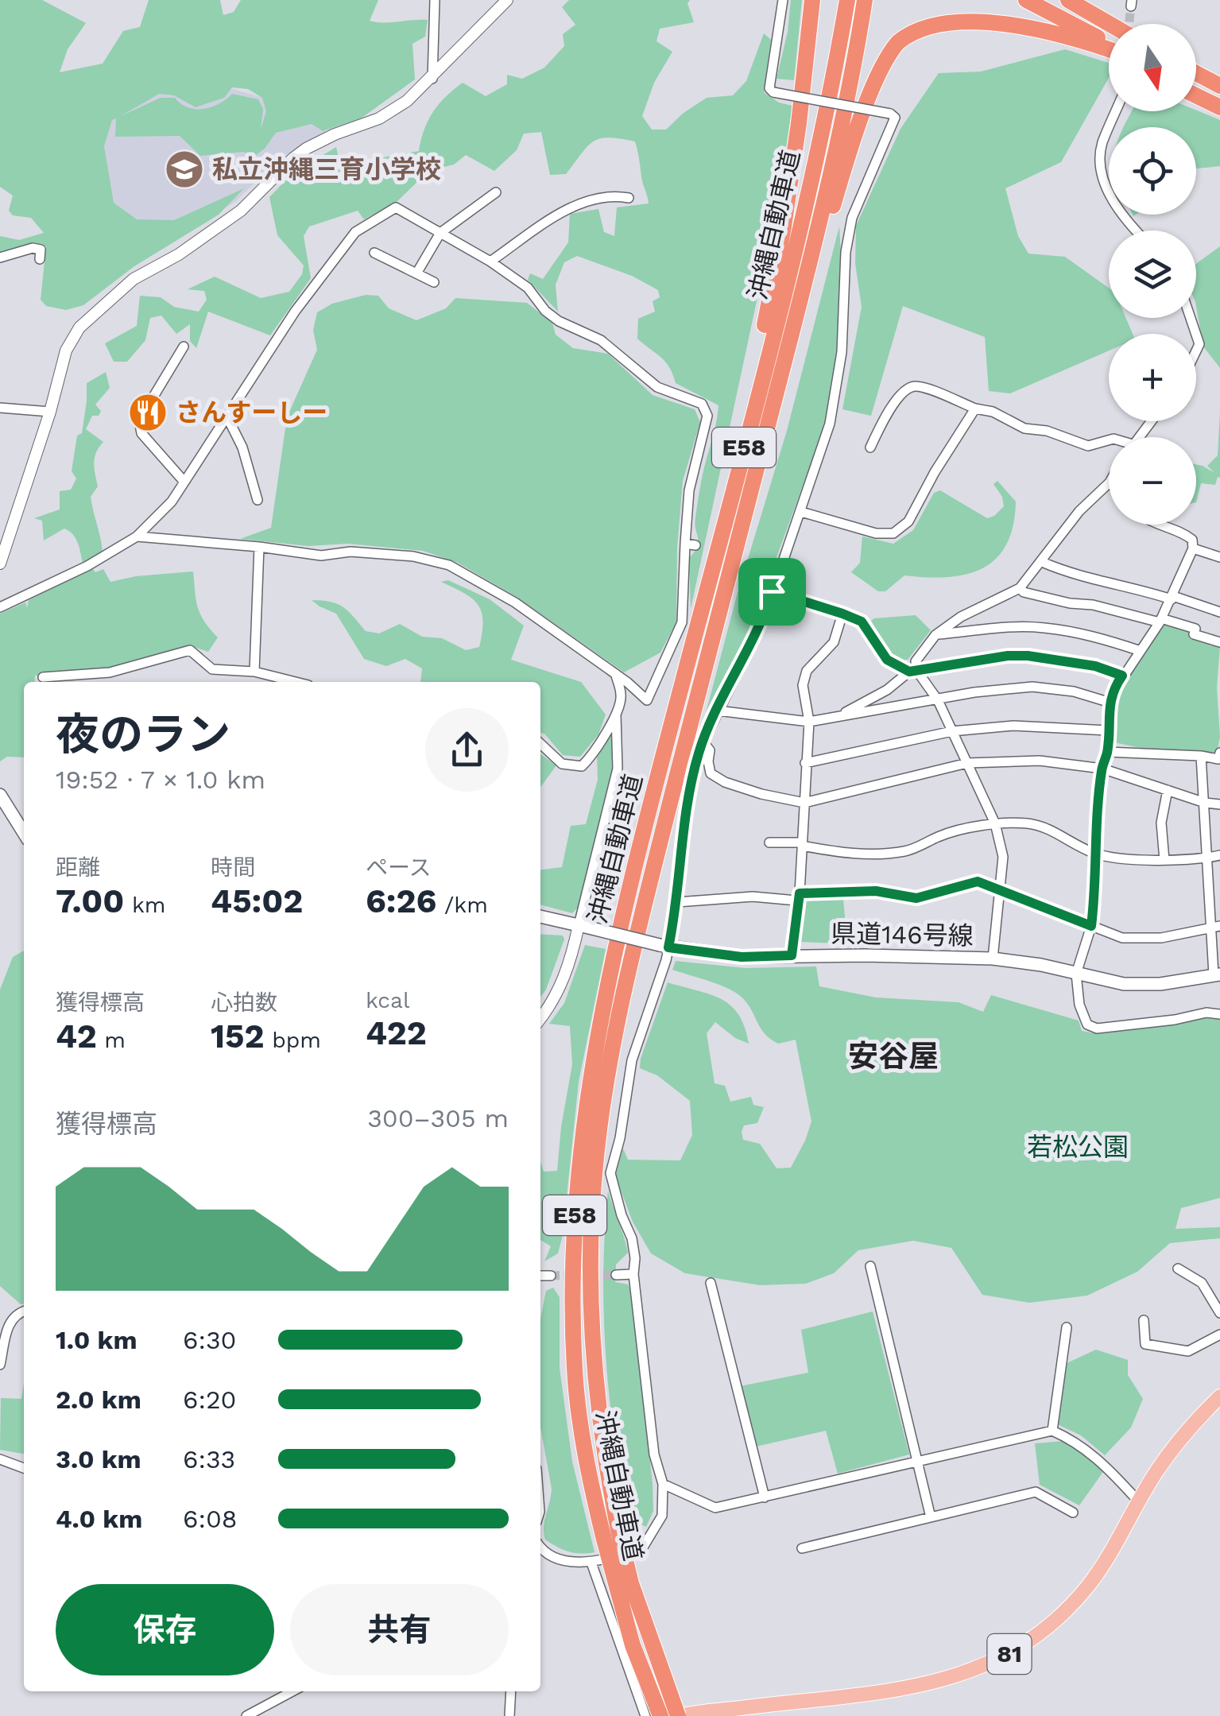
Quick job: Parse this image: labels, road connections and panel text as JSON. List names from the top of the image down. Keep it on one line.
{"streets":{"highway":["沖縄自動車道","E58"],"main road":["県道146号線","81"]},"crossings":[["沖縄自動車道","81"]],"districts":["安谷屋"],"parks":["若松公園"],"places":{"school or university":["私立沖縄三育小学校"],"restaurant":["さんすーしー"]},"north":"bottom","page":{"map_buttons":["+","−"],"heading":["夜のラン","19:52 · 7 × 1.0 km"],"stats":[["距離","7.00 km"],["時間","45:02"],["ペース","6:26 /km"],["獲得標高","42 m"],["心拍数","152 bpm"],["kcal","422"]],"chart":["獲得標高","300–305 m"],"list":[{"name":"1.0 km","note":"6:30"},{"name":"2.0 km","note":"6:20"},{"name":"3.0 km","note":"6:33"},{"name":"4.0 km","note":"6:08"}],"buttons":["保存","共有"]}}
